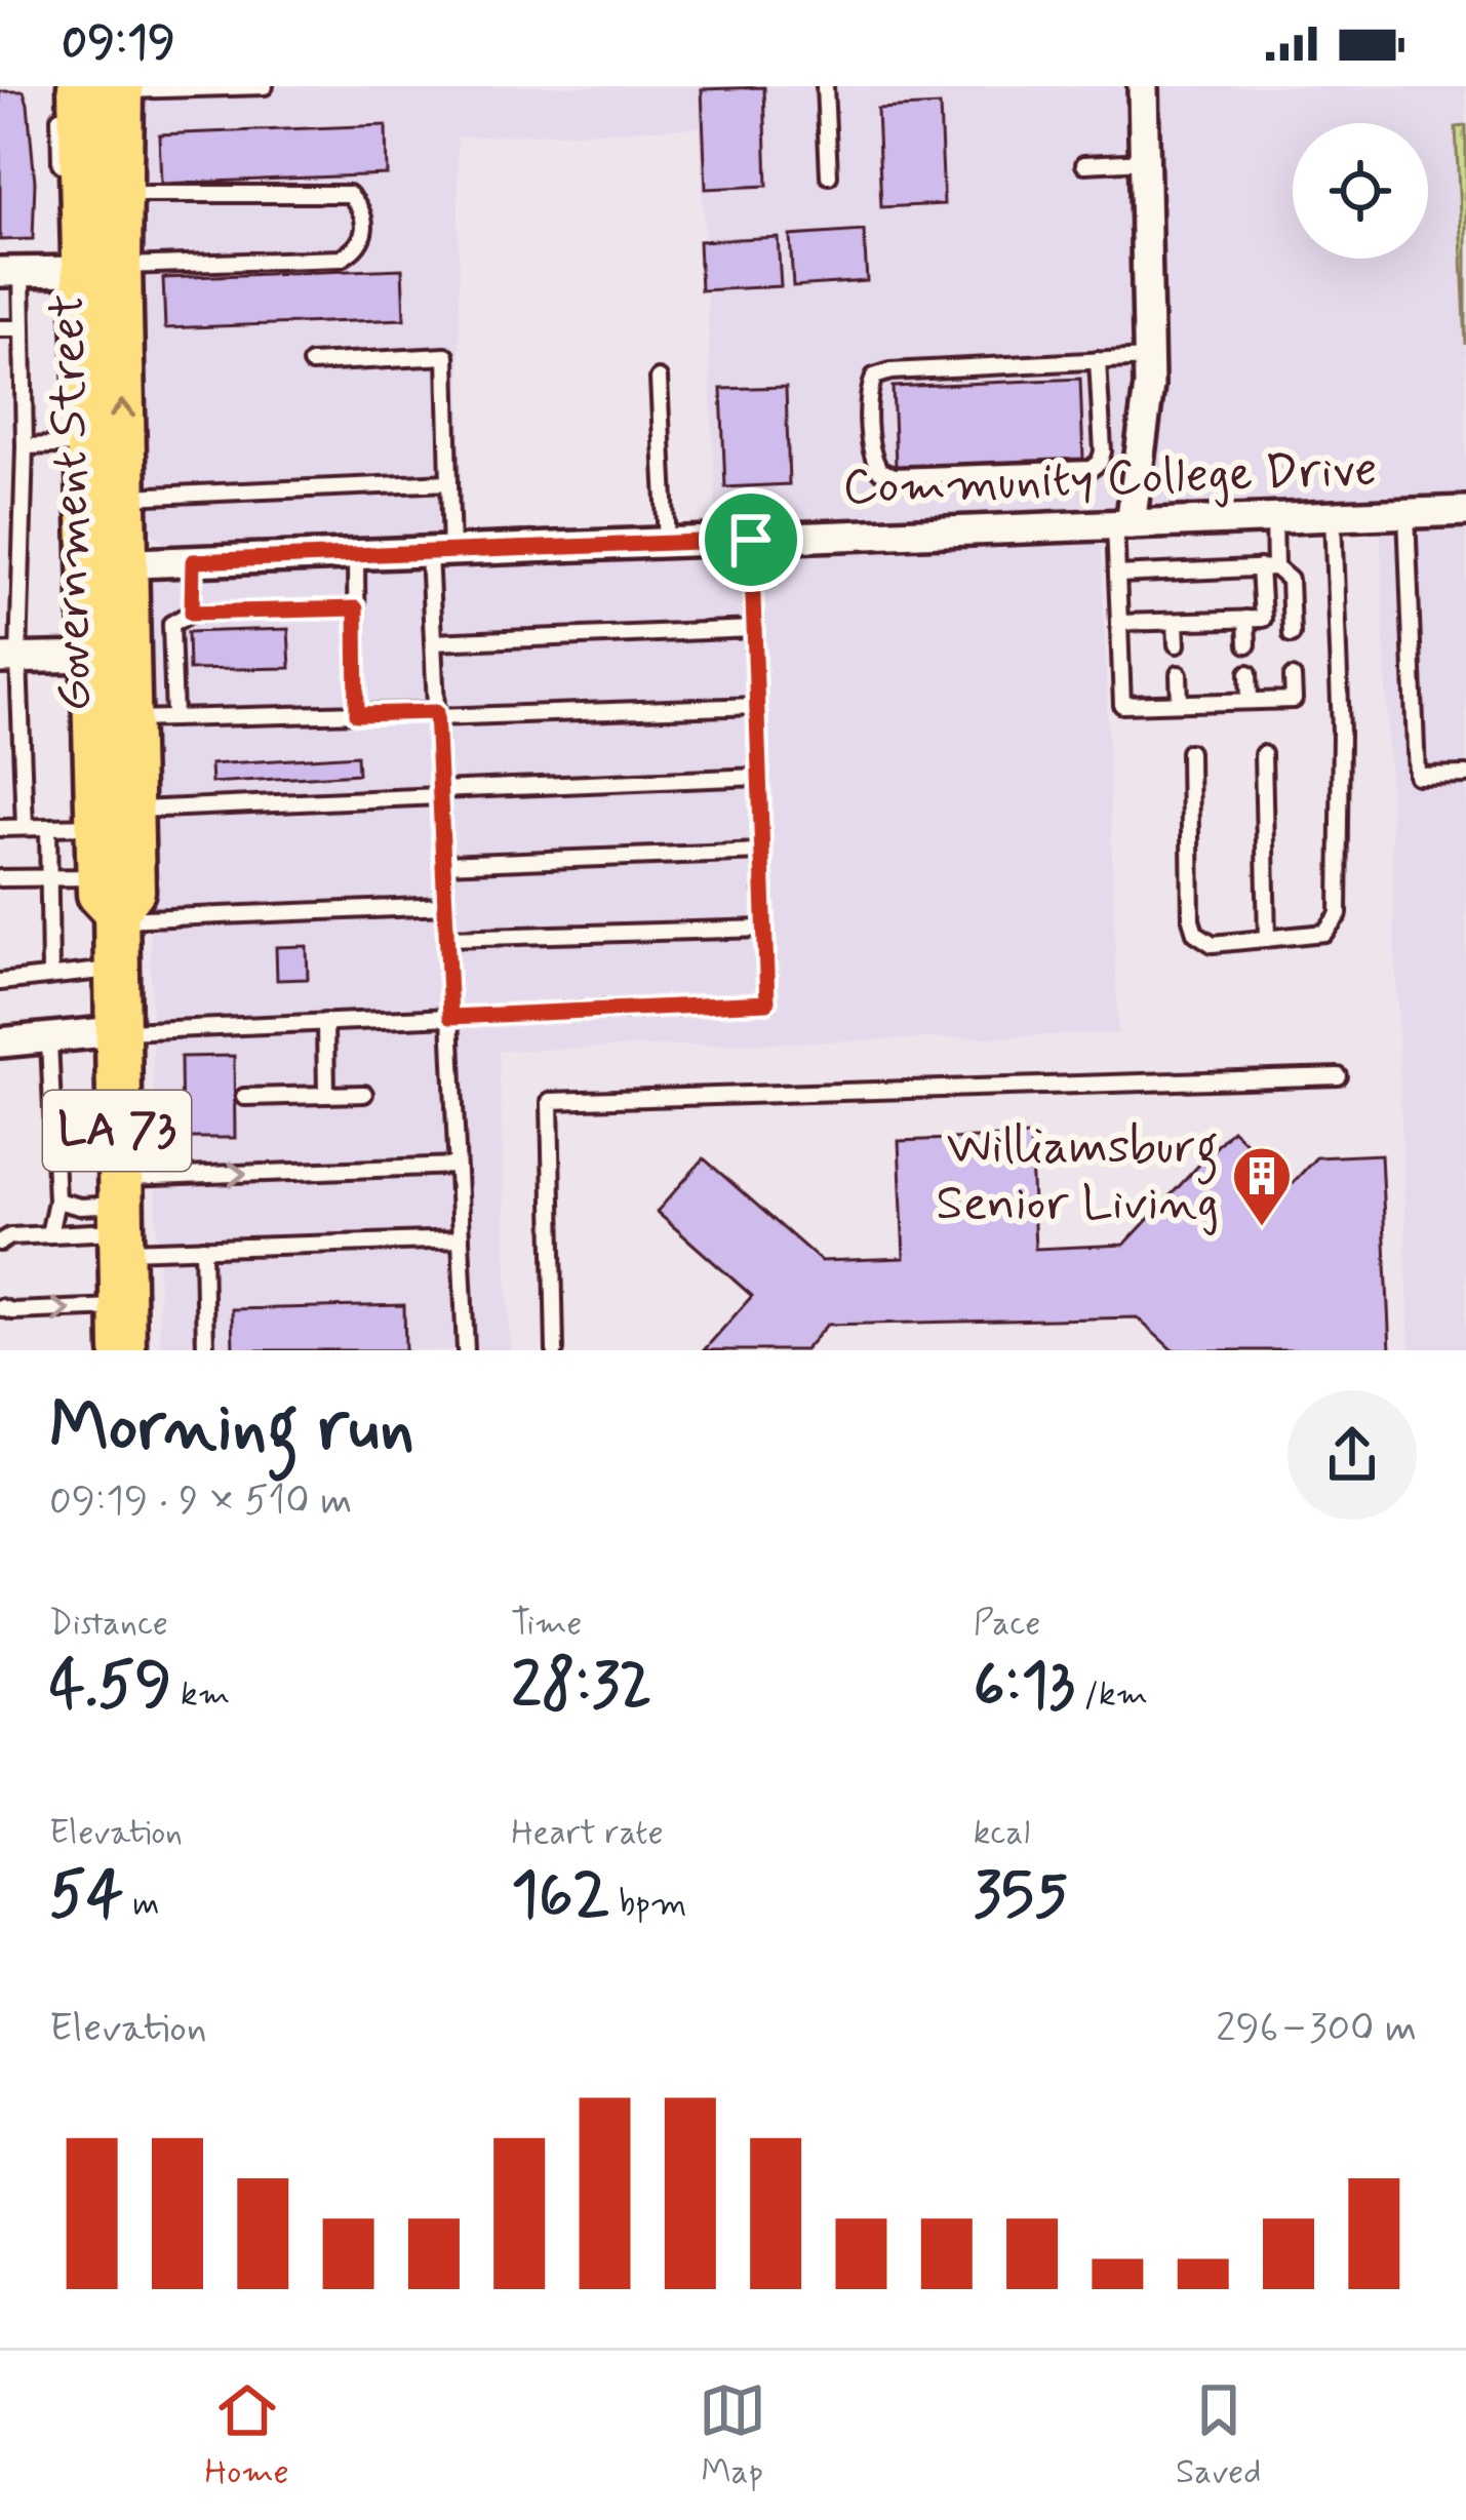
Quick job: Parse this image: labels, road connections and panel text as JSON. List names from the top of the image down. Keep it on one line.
{"streets":{"main road":["Government Street","LA 73"],"street":["Community College Drive"]},"crossings":[["Community College Drive","Government Street"]],"places":{"building":["Williamsburg Senior Living"]},"page":{"status":"09:19","heading":["Morning run","09:19 · 9 × 510 m"],"stats":[["Distance","4.59 km"],["Time","28:32"],["Pace","6:13 /km"],["Elevation","54 m"],["Heart rate","162 bpm"],["kcal","355"]],"chart":["Elevation","296–300 m"],"tabs":["Home","Map","Saved"]}}
